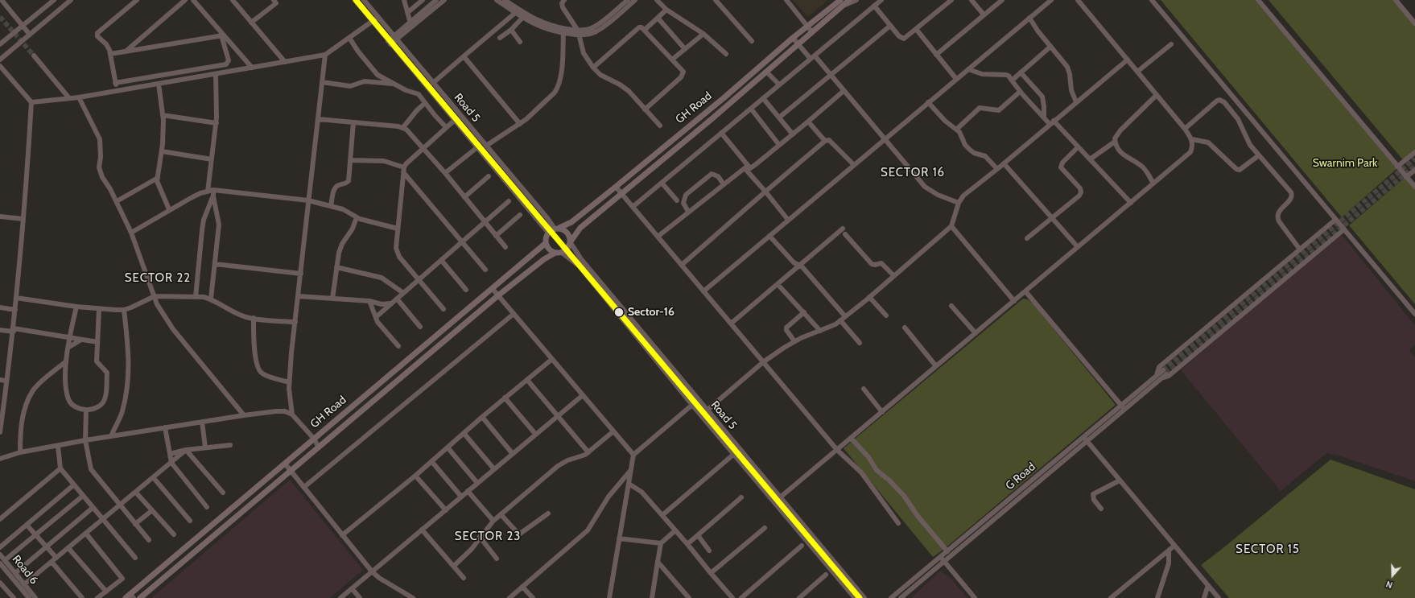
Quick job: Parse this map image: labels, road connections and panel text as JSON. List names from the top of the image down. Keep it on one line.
{"streets":{"main road":["GH Road"],"street":["Road 5","G Road","Road 6"]},"crossings":[["Road 5","GH Road"]],"districts":["SECTOR 16","SECTOR 22","SECTOR 23","SECTOR 15"],"parks":["Swarnim Park"],"places":["Sector-16"],"north":"bottom"}
